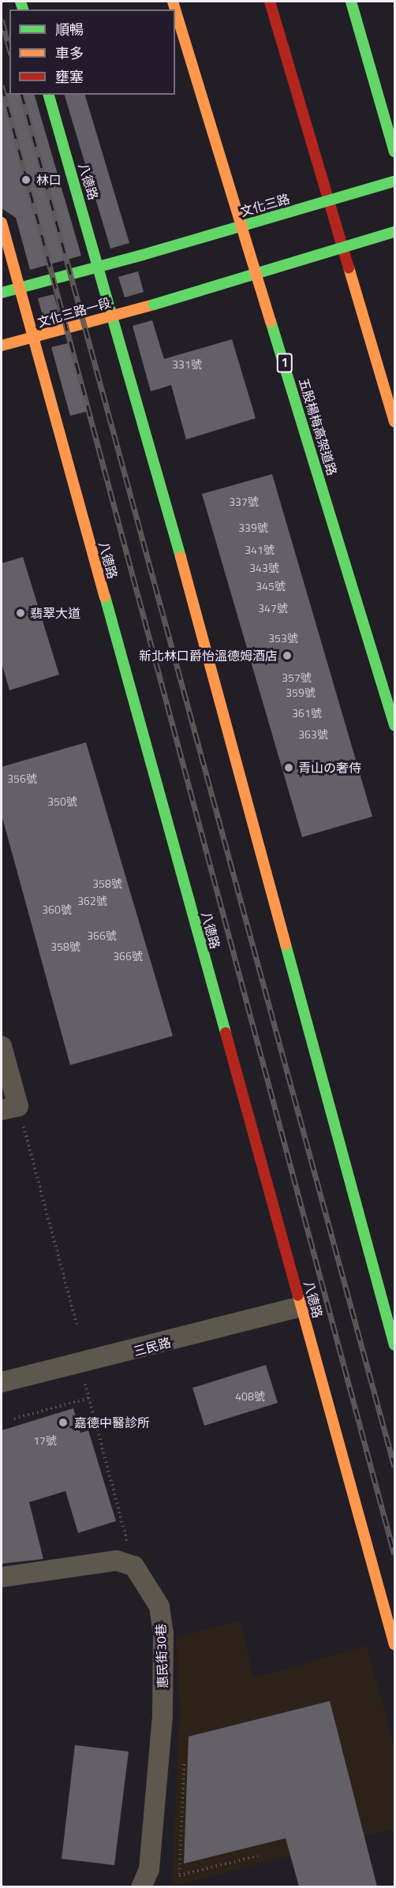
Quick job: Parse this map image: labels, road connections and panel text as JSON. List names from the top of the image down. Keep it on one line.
{"streets":{"main road":["八德路","文化三路","文化三路一段","1","五股楊梅高架道路"],"street":["三民路","惠民街30巷"]},"crossings":[["八德路","文化三路"],["八德路","文化三路一段"],["八德路","三民路"]],"places":["林口","翡翠大道","新北林口爵怡溫德姆酒店","青山の奢侍","嘉德中醫診所"],"house_numbers":["331號","337號","339號","341號","343號","345號","347號","353號","357號","359號","361號","363號","356號","350號","358號","362號","360號","366號","358號","366號","408號","17號"],"legend":["順暢","車多","壅塞"]}
